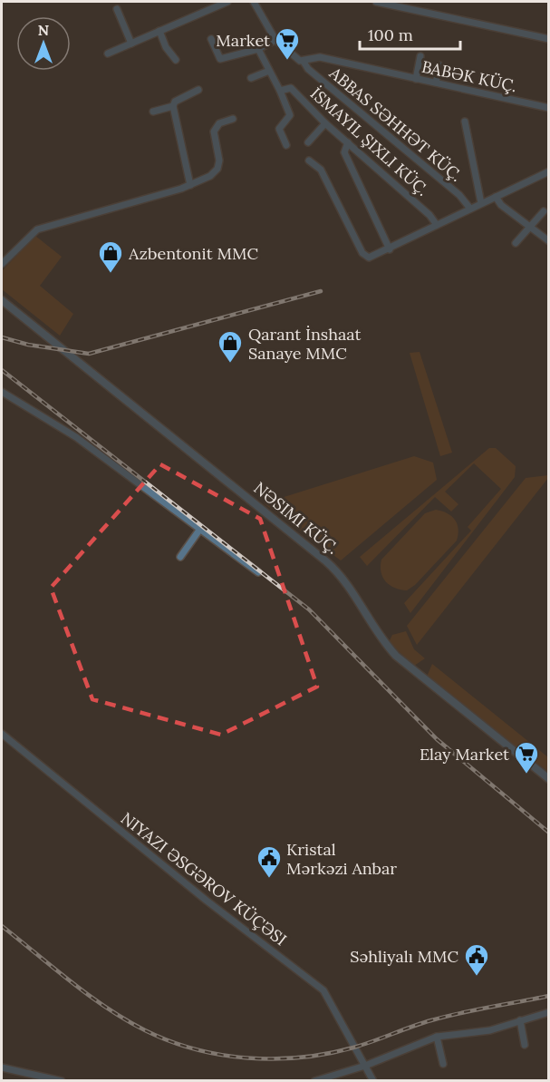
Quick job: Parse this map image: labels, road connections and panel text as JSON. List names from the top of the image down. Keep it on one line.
{"streets":{"street":["BABƏK KÜÇ.","ABBAS SƏHHƏT KÜÇ.","NƏSIMI KÜÇ.","NIYAZI ƏSGƏROV KÜÇƏSI"]},"crossings":[["BABƏK KÜÇ.","ABBAS SƏHHƏT KÜÇ."]],"places":{"supermarket":["Market","Elay Market"],"shop":["Azbentonit MMC","Qarant İnshaat Sanaye MMC"],"public building":["Kristal Mərkəzi Anbar","Səhliyalı MMC"]},"scale_bar":"100 m","north":"top"}
